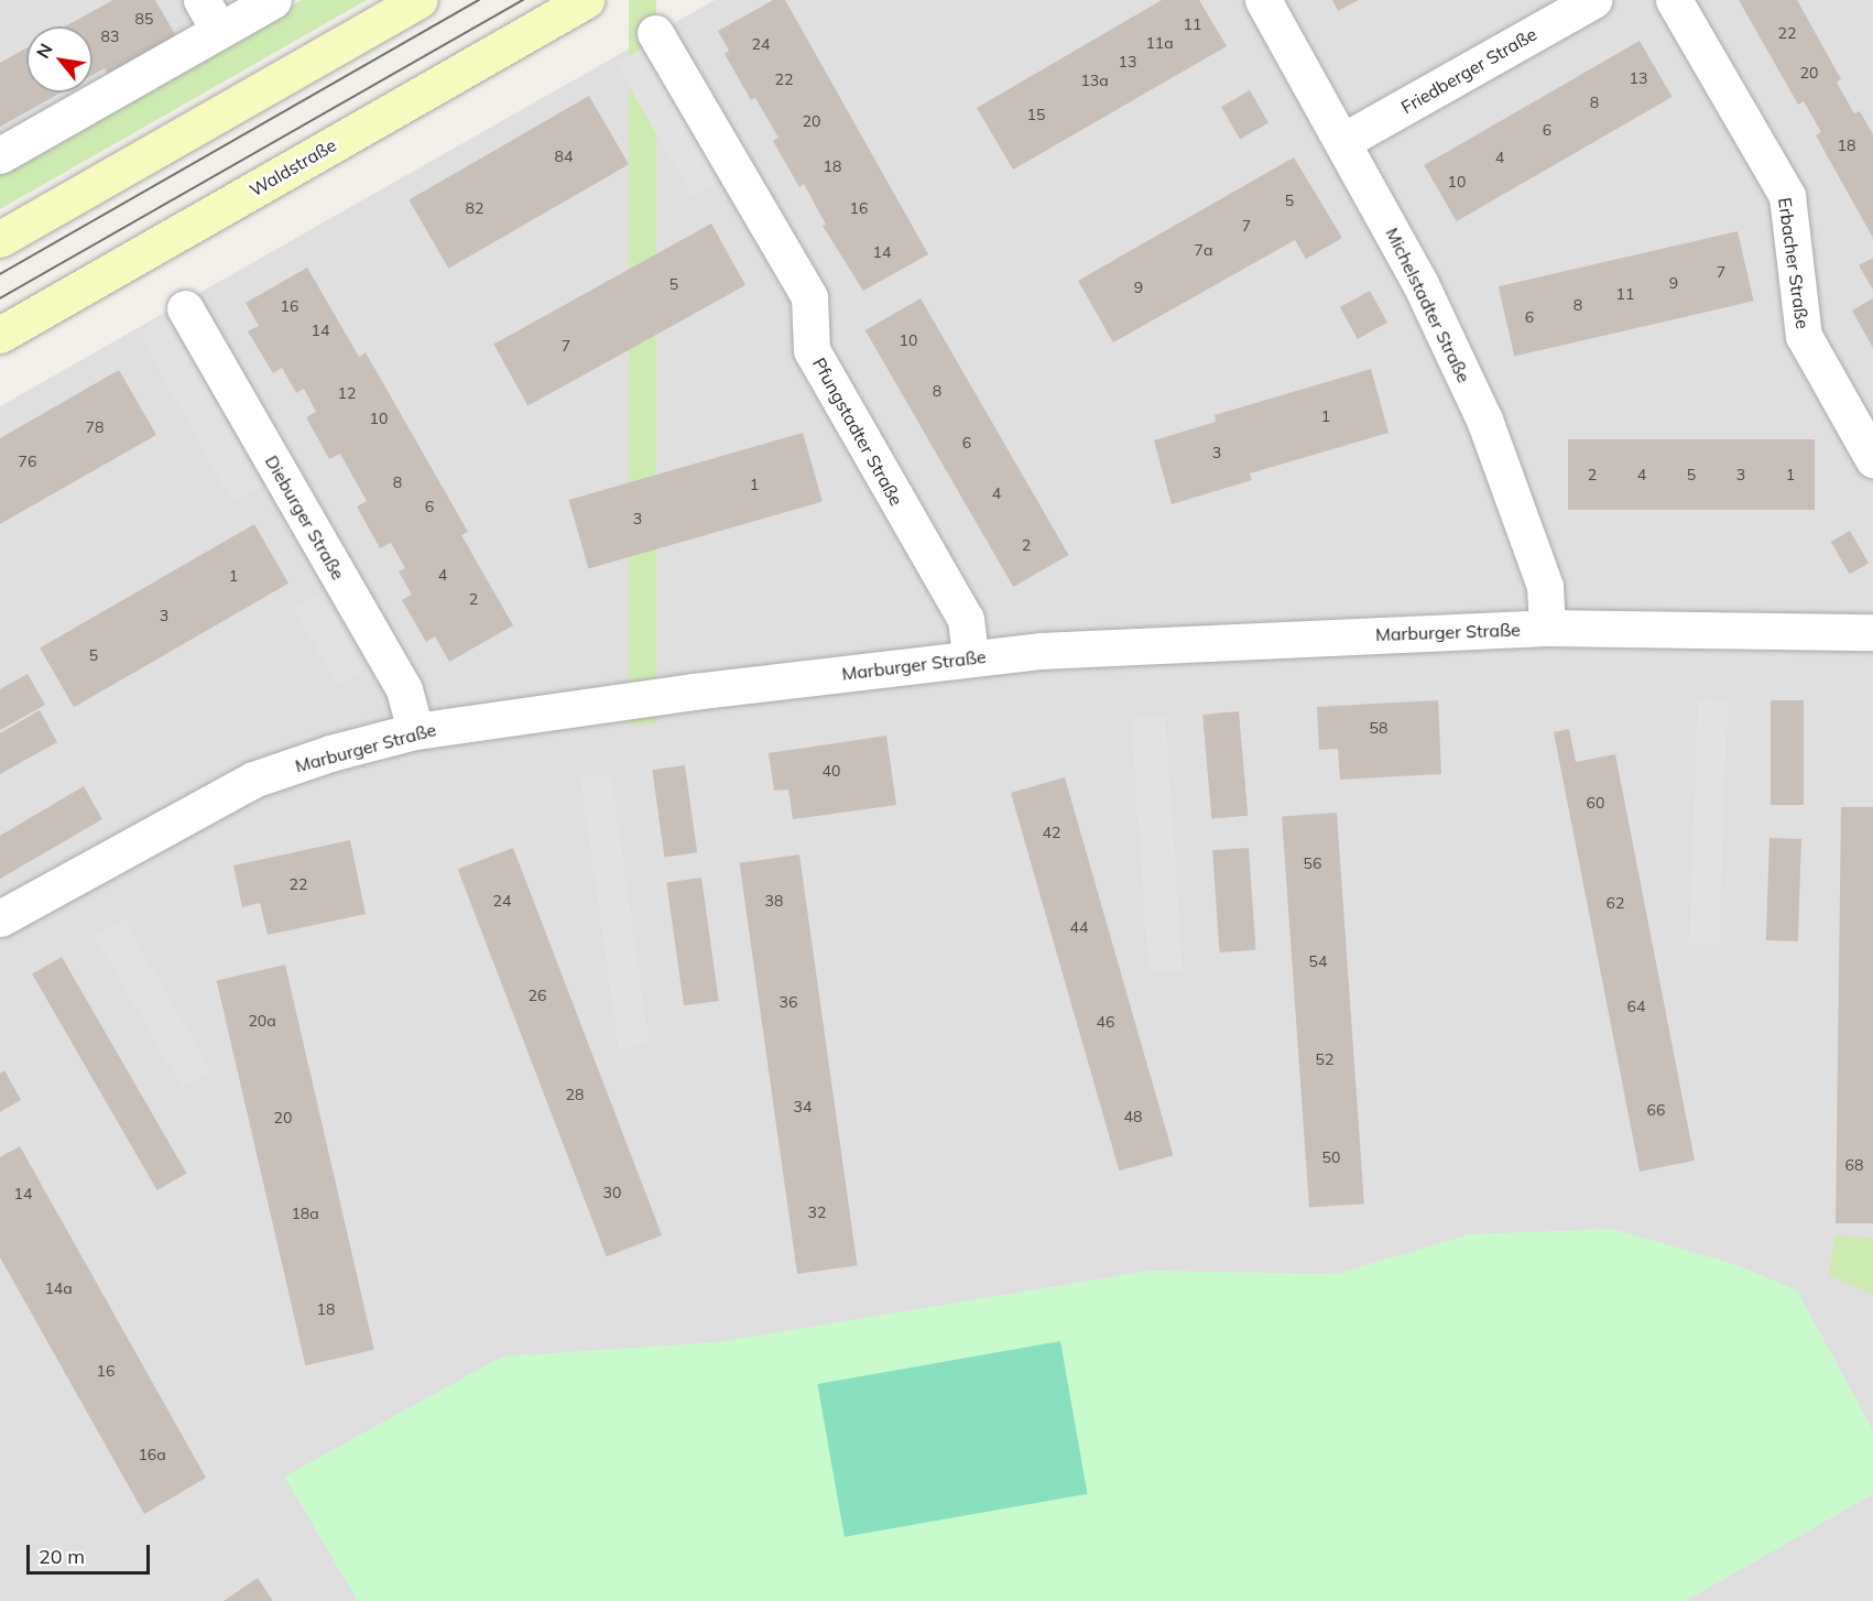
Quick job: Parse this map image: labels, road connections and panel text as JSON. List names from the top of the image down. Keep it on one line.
{"streets":{"main road":["Waldstraße"],"street":["Friedberger Straße","Erbacher Straße","Michelstadter Straße","Pfungstadter Straße","Dieburger Straße","Marburger Straße"]},"crossings":[["Friedberger Straße","Michelstadter Straße"],["Michelstadter Straße","Marburger Straße"],["Pfungstadter Straße","Marburger Straße"],["Dieburger Straße","Marburger Straße"]],"house_numbers":["85","11","22","83","11a","24","13","20","13","22","13a","8","15","20","6","18","84","4","18","10","5","82","16","7","7a","14","7","9","5","9","11","8","16","6","14","10","7","8","12","1","10","78","6","3","76","2","4","5","3","1","8","1","4","6","3","2","4","1","2","3","5","58","40","60","42","56","22","24","38","62","44","54","26","36","64","20a","46","52","28","34","66","48","20","50","68","30","14","32","18a","14a","18","16","16a"],"scale_bar":"20 m","north":"top left"}
